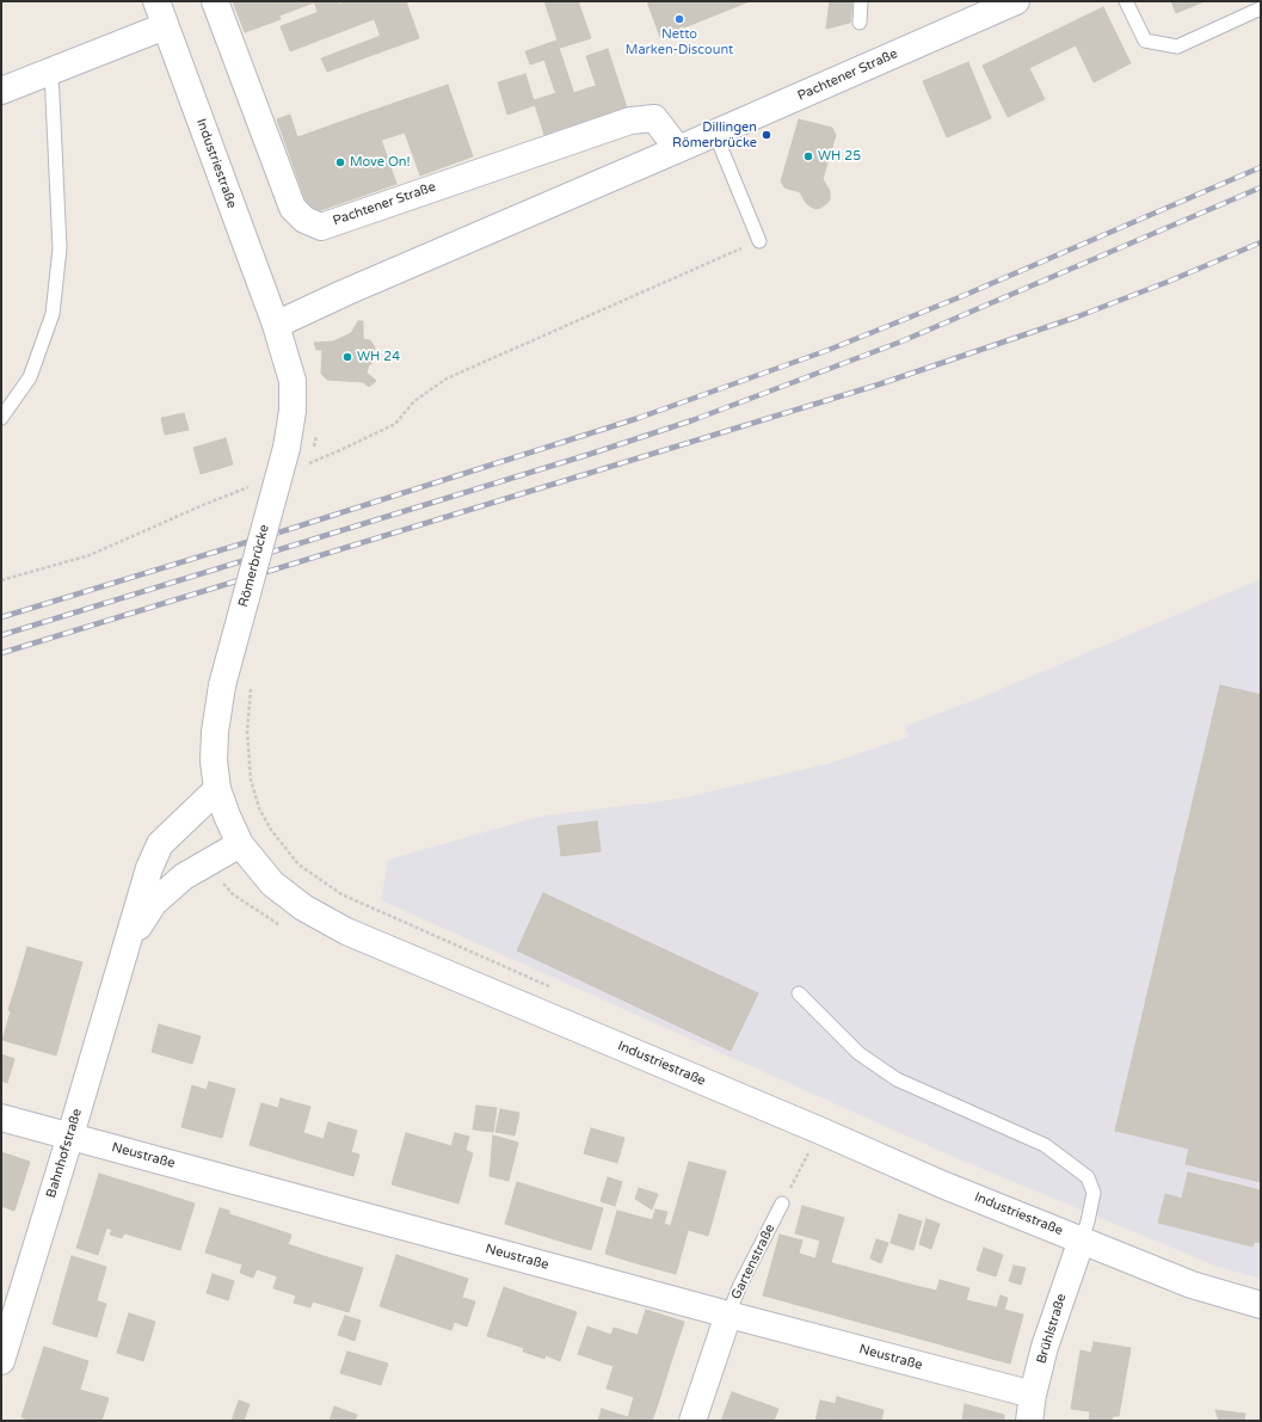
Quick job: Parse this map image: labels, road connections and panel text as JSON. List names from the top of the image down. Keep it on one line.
{"streets":{"street":["Pachtener Straße","Industriestraße","Römerbrücke","Bahnhofstraße","Neustraße","Gartenstraße","Brühlstraße"]},"crossings":[["Pachtener Straße","Industriestraße"],["Industriestraße","Römerbrücke"],["Industriestraße","Bahnhofstraße"],["Industriestraße","Brühlstraße"],["Bahnhofstraße","Neustraße"],["Neustraße","Gartenstraße"],["Neustraße","Brühlstraße"]],"places":["Netto Marken-Discount","Dillingen Römerbrücke","WH 25","Move On!","WH 24"]}
